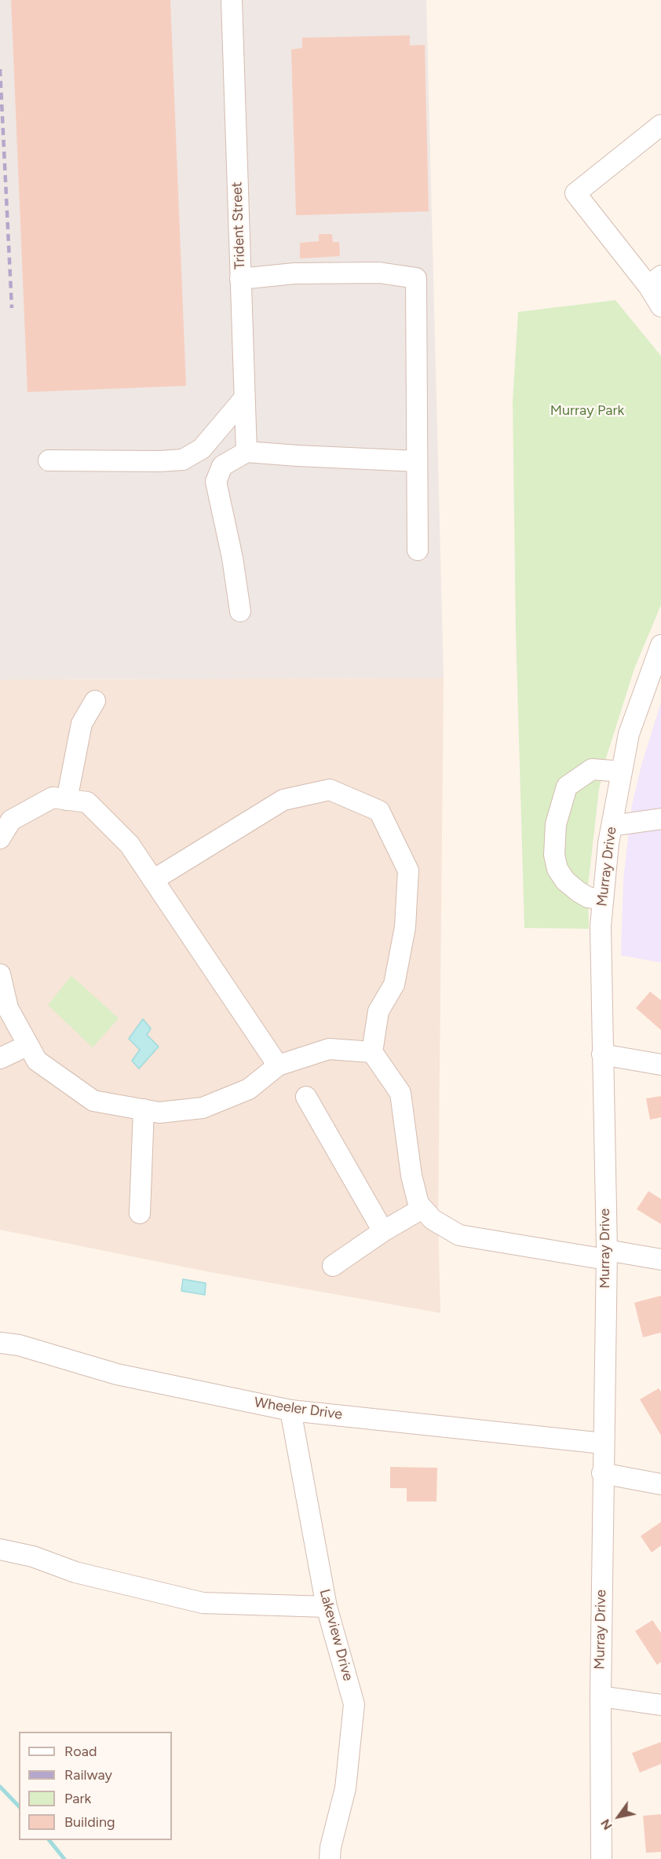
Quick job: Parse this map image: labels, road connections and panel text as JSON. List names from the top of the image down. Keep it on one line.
{"streets":{"street":["Trident Street","Murray Drive","Wheeler Drive","Lakeview Drive"]},"crossings":[["Murray Drive","Wheeler Drive"],["Wheeler Drive","Lakeview Drive"]],"parks":["Murray Park"],"legend":["Road","Railway","Park","Building"],"north":"bottom left"}
